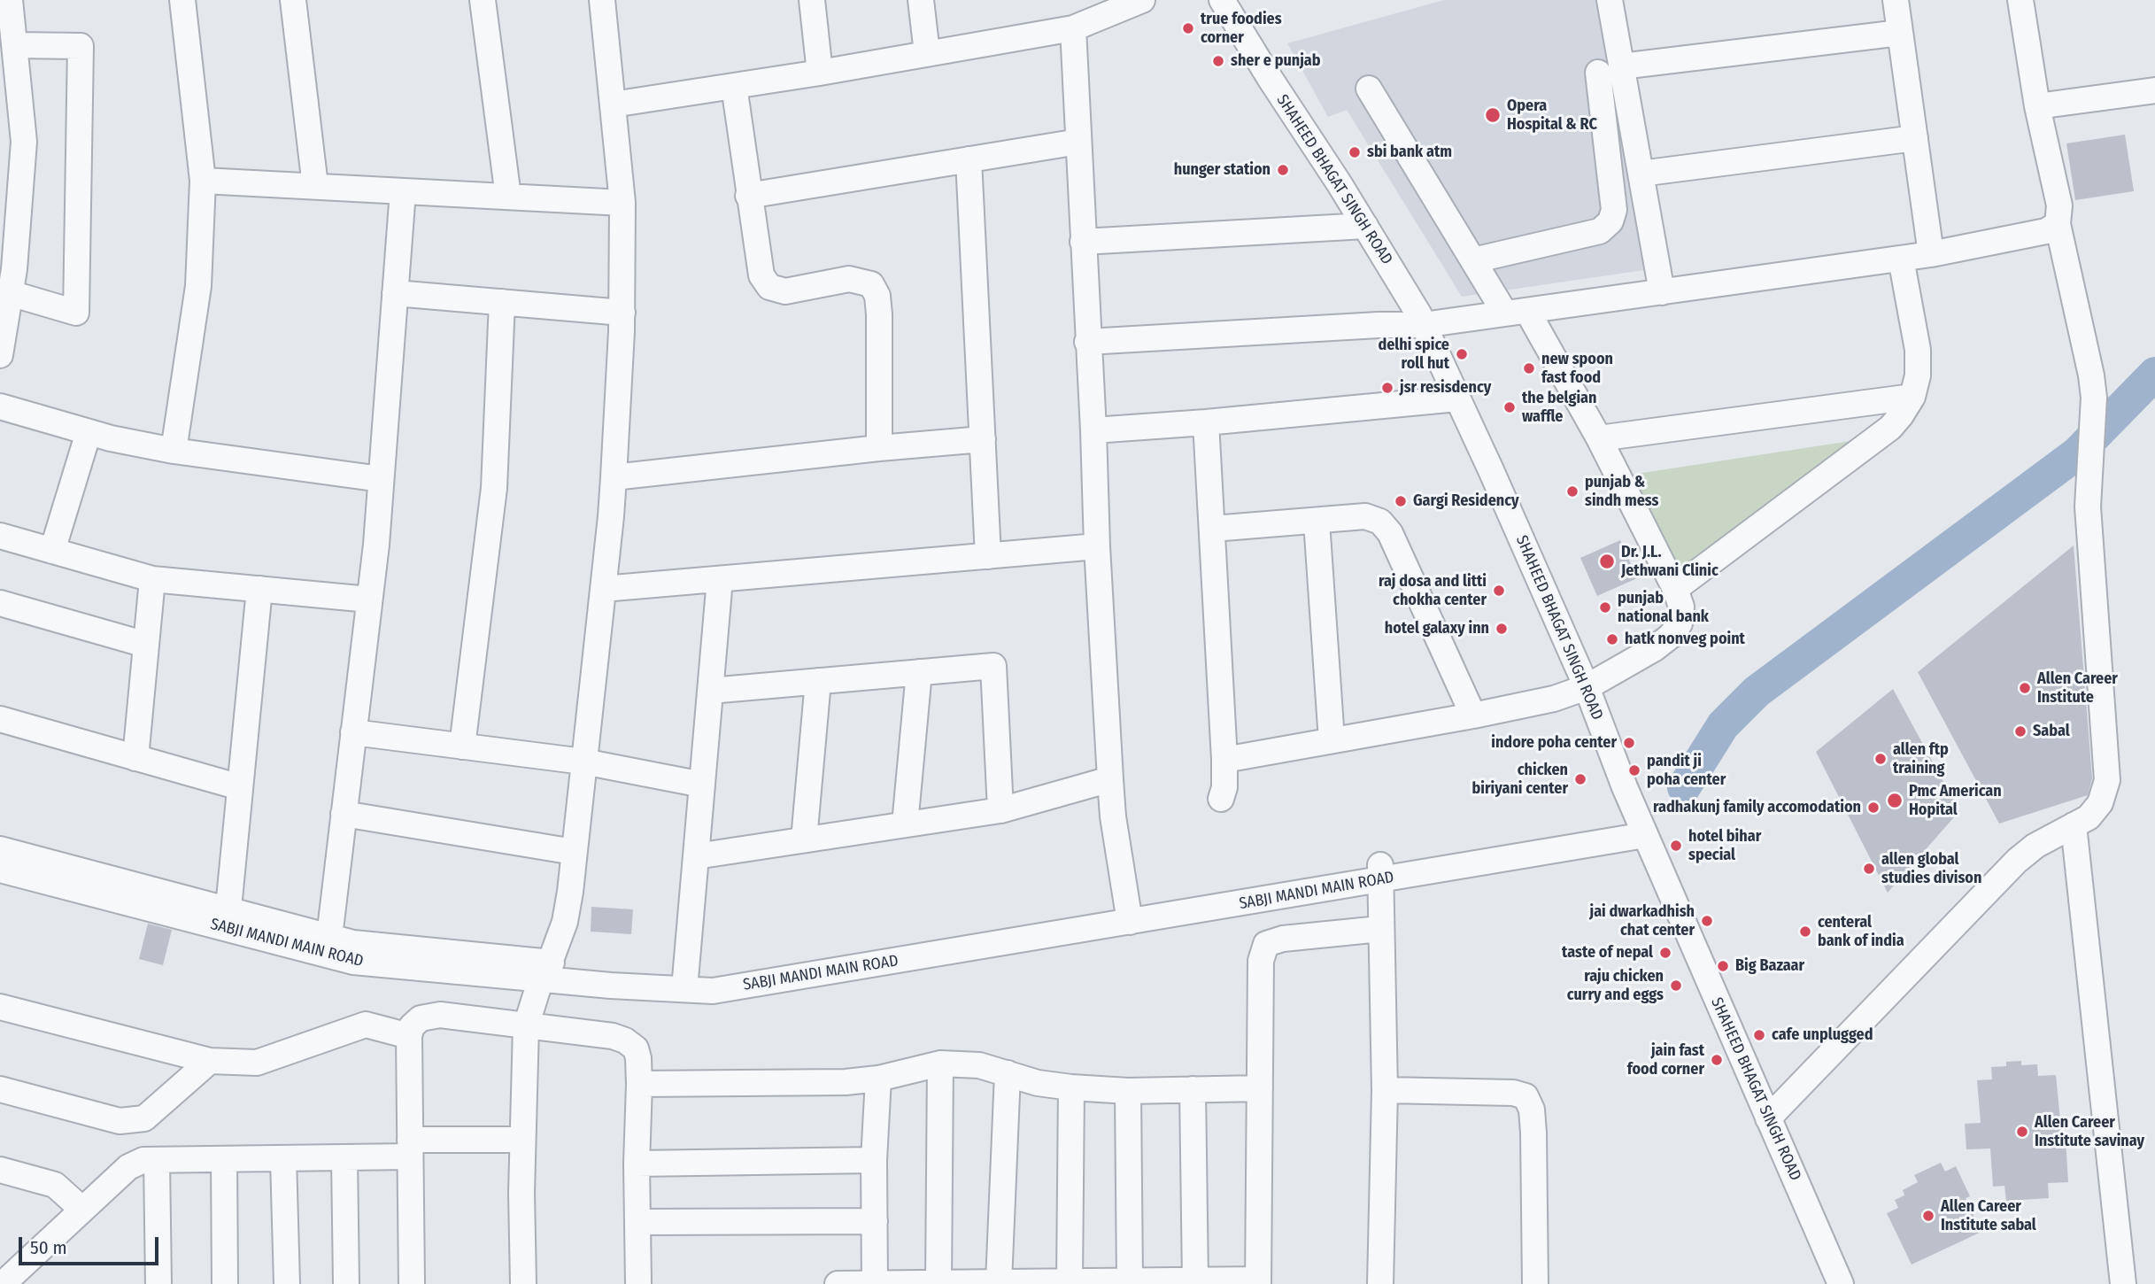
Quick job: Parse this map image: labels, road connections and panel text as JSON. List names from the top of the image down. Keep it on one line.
{"streets":{"street":["SHAHEED BHAGAT SINGH ROAD","SABJI MANDI MAIN ROAD"]},"crossings":[["SHAHEED BHAGAT SINGH ROAD","SABJI MANDI MAIN ROAD"]],"places":["true foodies corner","sher e punjab","Opera Hospital & RC","sbi bank atm","hunger station","delhi spice roll hut","new spoon fast food","jsr resisdency","the belgian waffle","punjab & sindh mess","Gargi Residency","Dr. J.L. Jethwani Clinic","raj dosa and litti chokha center","punjab national bank","hotel galaxy inn","hatk nonveg point","Allen Career Institute","Sabal","indore poha center","allen ftp training","pandit ji poha center","chicken biriyani center","Pmc American Hopital","radhakunj family accomodation","hotel bihar special","allen global studies divison","jai dwarkadhish chat center","centeral bank of india","taste of nepal","Big Bazaar","raju chicken curry and eggs","cafe unplugged","jain fast food corner","Allen Career Institute savinay","Allen Career Institute sabal"],"scale_bar":"50 m"}
